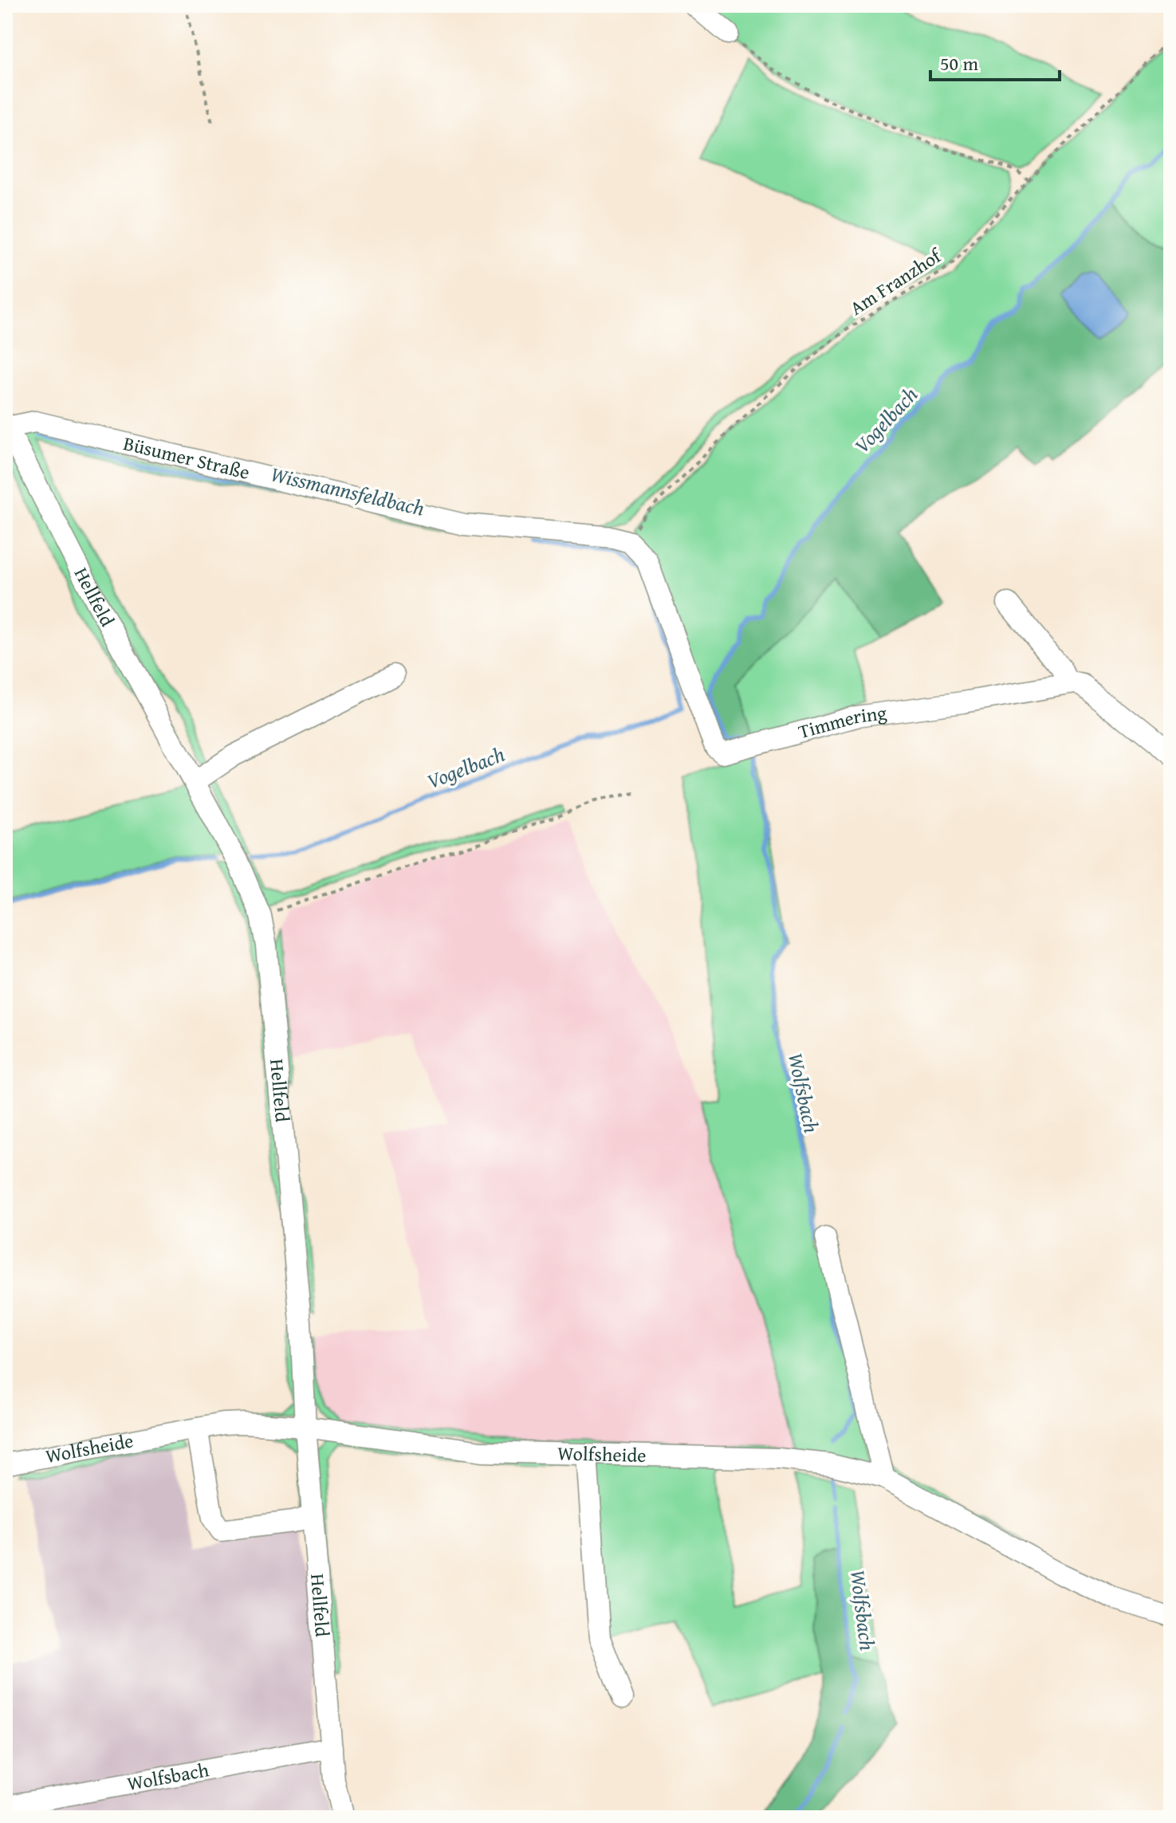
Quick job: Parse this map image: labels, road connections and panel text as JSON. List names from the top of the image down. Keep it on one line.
{"streets":{"street":["Büsumer Straße","Hellfeld","Timmering","Wolfsheide","Wolfsbach"],"path":["Am Franzhof"]},"crossings":[["Am Franzhof","Büsumer Straße"],["Am Franzhof","Timmering"],["Büsumer Straße","Hellfeld"],["Büsumer Straße","Timmering"],["Hellfeld","Wolfsheide"],["Hellfeld","Wolfsbach"]],"water":["Vogelbach","Wissmannsfeldbach","Wolfsbach"],"scale_bar":"50 m"}
